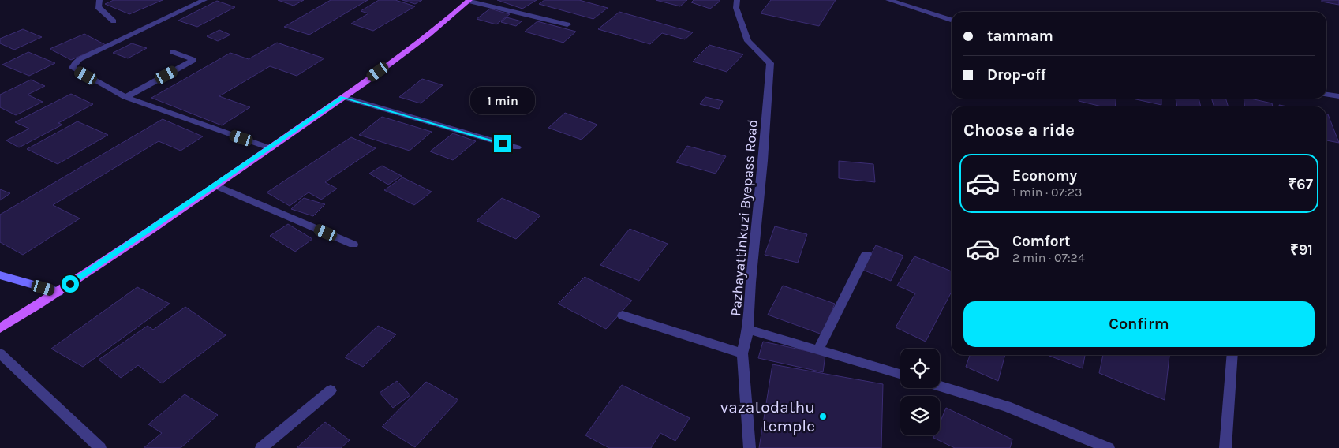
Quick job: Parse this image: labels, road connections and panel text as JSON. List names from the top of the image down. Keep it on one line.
{"streets":{"street":["Pazhayattinkuzi Byepass Road"]},"places":["vazatodathu temple"],"page":{"banner":["tammam","Drop-off"],"bubble":"1 min","heading":"Choose a ride","list":[{"name":"Economy","note":"1 min · 07:23","value":"₹67"},{"name":"Comfort","note":"2 min · 07:24","value":"₹91"}],"buttons":"Confirm"}}
